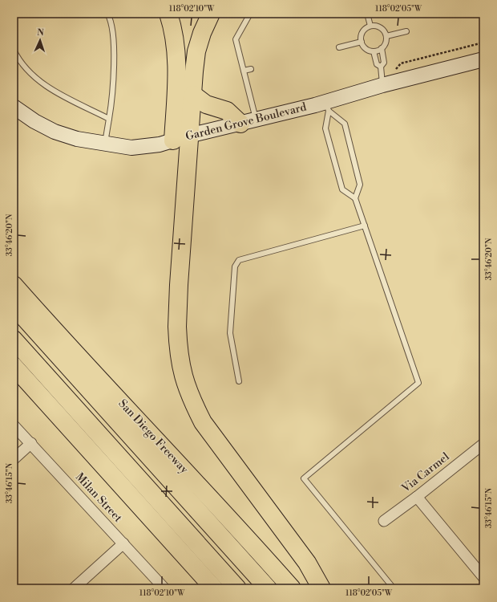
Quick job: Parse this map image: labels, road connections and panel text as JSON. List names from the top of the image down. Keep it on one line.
{"streets":{"highway":["San Diego Freeway"],"main road":["Garden Grove Boulevard"],"street":["Via Carmel","Milan Street"]},"north":"top","coordinates":["118°02'10\"W","118°02'05\"W","33°46'20\"N","33°46'15\"N"]}
